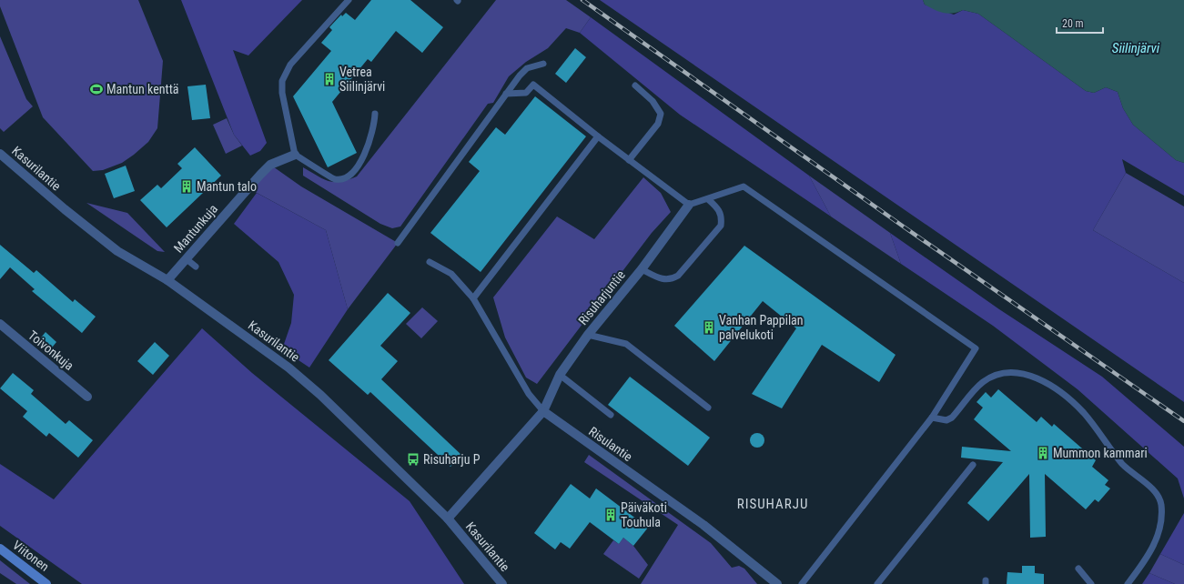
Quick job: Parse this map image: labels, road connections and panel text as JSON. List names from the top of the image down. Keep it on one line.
{"streets":{"main road":["Viitonen"],"street":["Kasurilantie","Mantunkuja","Risuharjuntie","Toivonkuja","Risulantie"]},"crossings":[["Kasurilantie","Mantunkuja"],["Risuharjuntie","Risulantie"]],"districts":["RISUHARJU"],"water":["Siilinjärvi"],"places":{"building":["Vetrea Siilinjärvi","Mantun talo","Vanhan Pappilan palvelukoti","Mummon kammari","Päiväkoti Touhula"],"sports":["Mantun kenttä"],"bus stop":["Risuharju P"]},"scale_bar":"20 m"}
